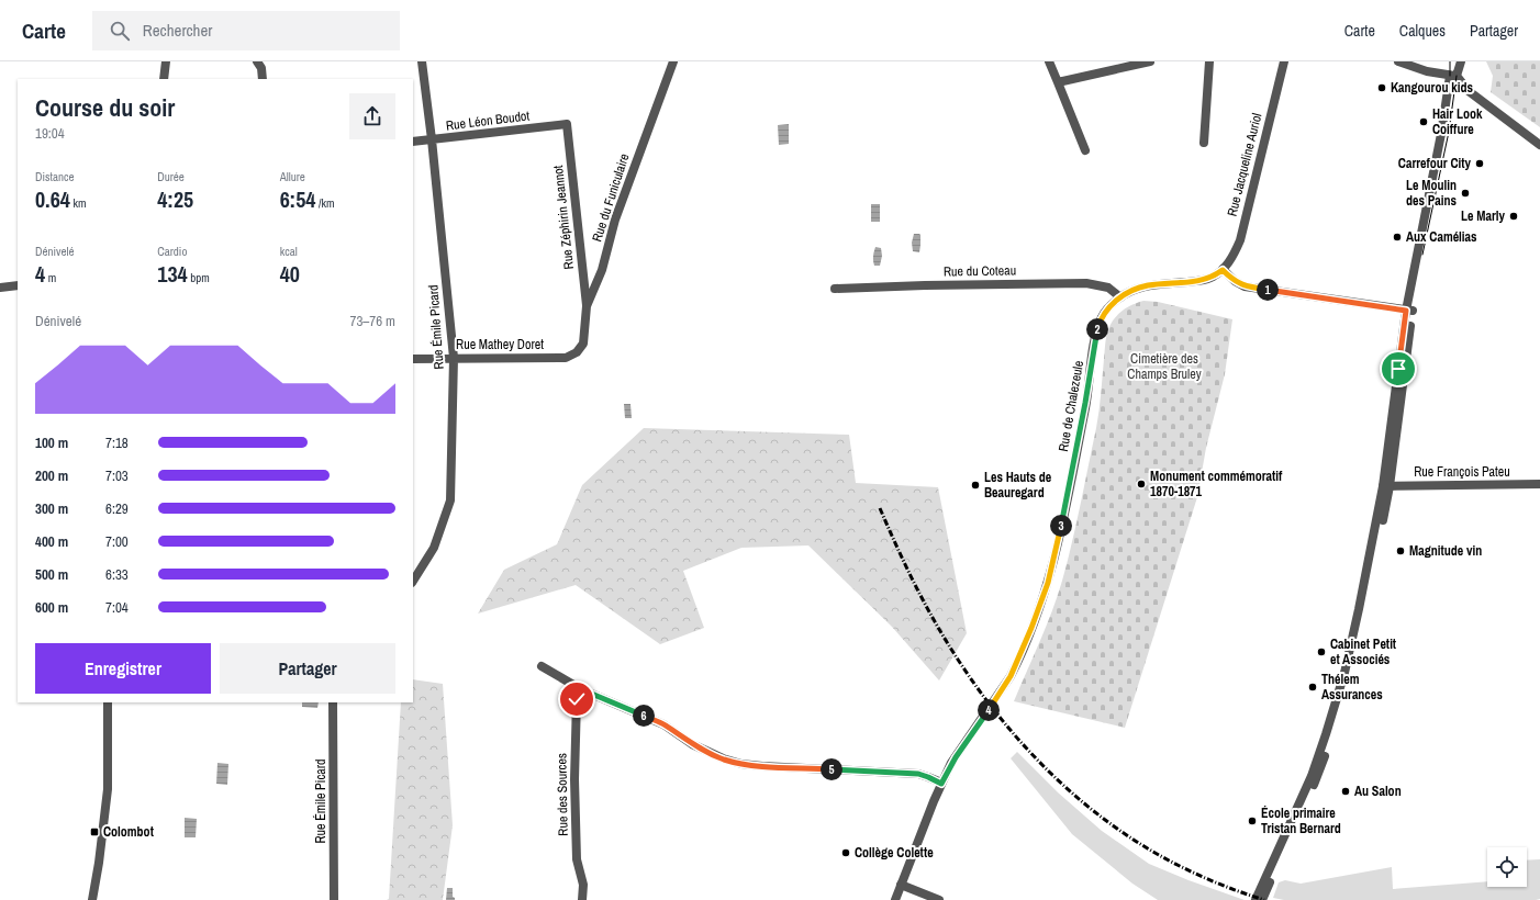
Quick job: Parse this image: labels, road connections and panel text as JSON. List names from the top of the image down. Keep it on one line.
{"streets":{"street":["Rue Léon Boudot","Rue Jacqueline Auriol","Rue du Funiculaire","Rue Zéphirin Jeannot","Rue du Coteau","Rue Émile Picard","Rue Mathey Doret","Rue de Chalezeule","Rue François Pateu","Rue des Sources"]},"crossings":[["Rue Léon Boudot","Rue Zéphirin Jeannot"],["Rue Léon Boudot","Rue Émile Picard"],["Rue Jacqueline Auriol","Rue de Chalezeule"],["Rue du Funiculaire","Rue Zéphirin Jeannot"],["Rue du Funiculaire","Rue Mathey Doret"],["Rue du Coteau","Rue de Chalezeule"],["Rue Émile Picard","Rue Mathey Doret"]],"parks":["Cimetière des Champs Bruley"],"places":{"other":["Kangourou kids","Hair Look Coiffure","Carrefour City","Le Moulin des Pains","Le Marly","Aux Camélias","Monument commémoratif 1870-1871","Les Hauts de Beauregard","Magnitude vin","Cabinet Petit et Associés","Thélem Assurances","Au Salon","École primaire Tristan Bernard","Collège Colette"],"transit":["Colombot"]},"page":{"header":"Carte","search":"Rechercher","nav":["Carte","Calques","Partager"],"heading":["Course du soir","19:04"],"stats":[["Distance","0.64 km"],["Durée","4:25"],["Allure","6:54 /km"],["Dénivelé","4 m"],["Cardio","134 bpm"],["kcal","40"]],"pins":["1","2","3","4","6","5"],"chart":["Dénivelé","73–76 m"],"list":[{"name":"100 m","note":"7:18"},{"name":"200 m","note":"7:03"},{"name":"300 m","note":"6:29"},{"name":"400 m","note":"7:00"},{"name":"500 m","note":"6:33"},{"name":"600 m","note":"7:04"}],"buttons":["Enregistrer","Partager"]}}
